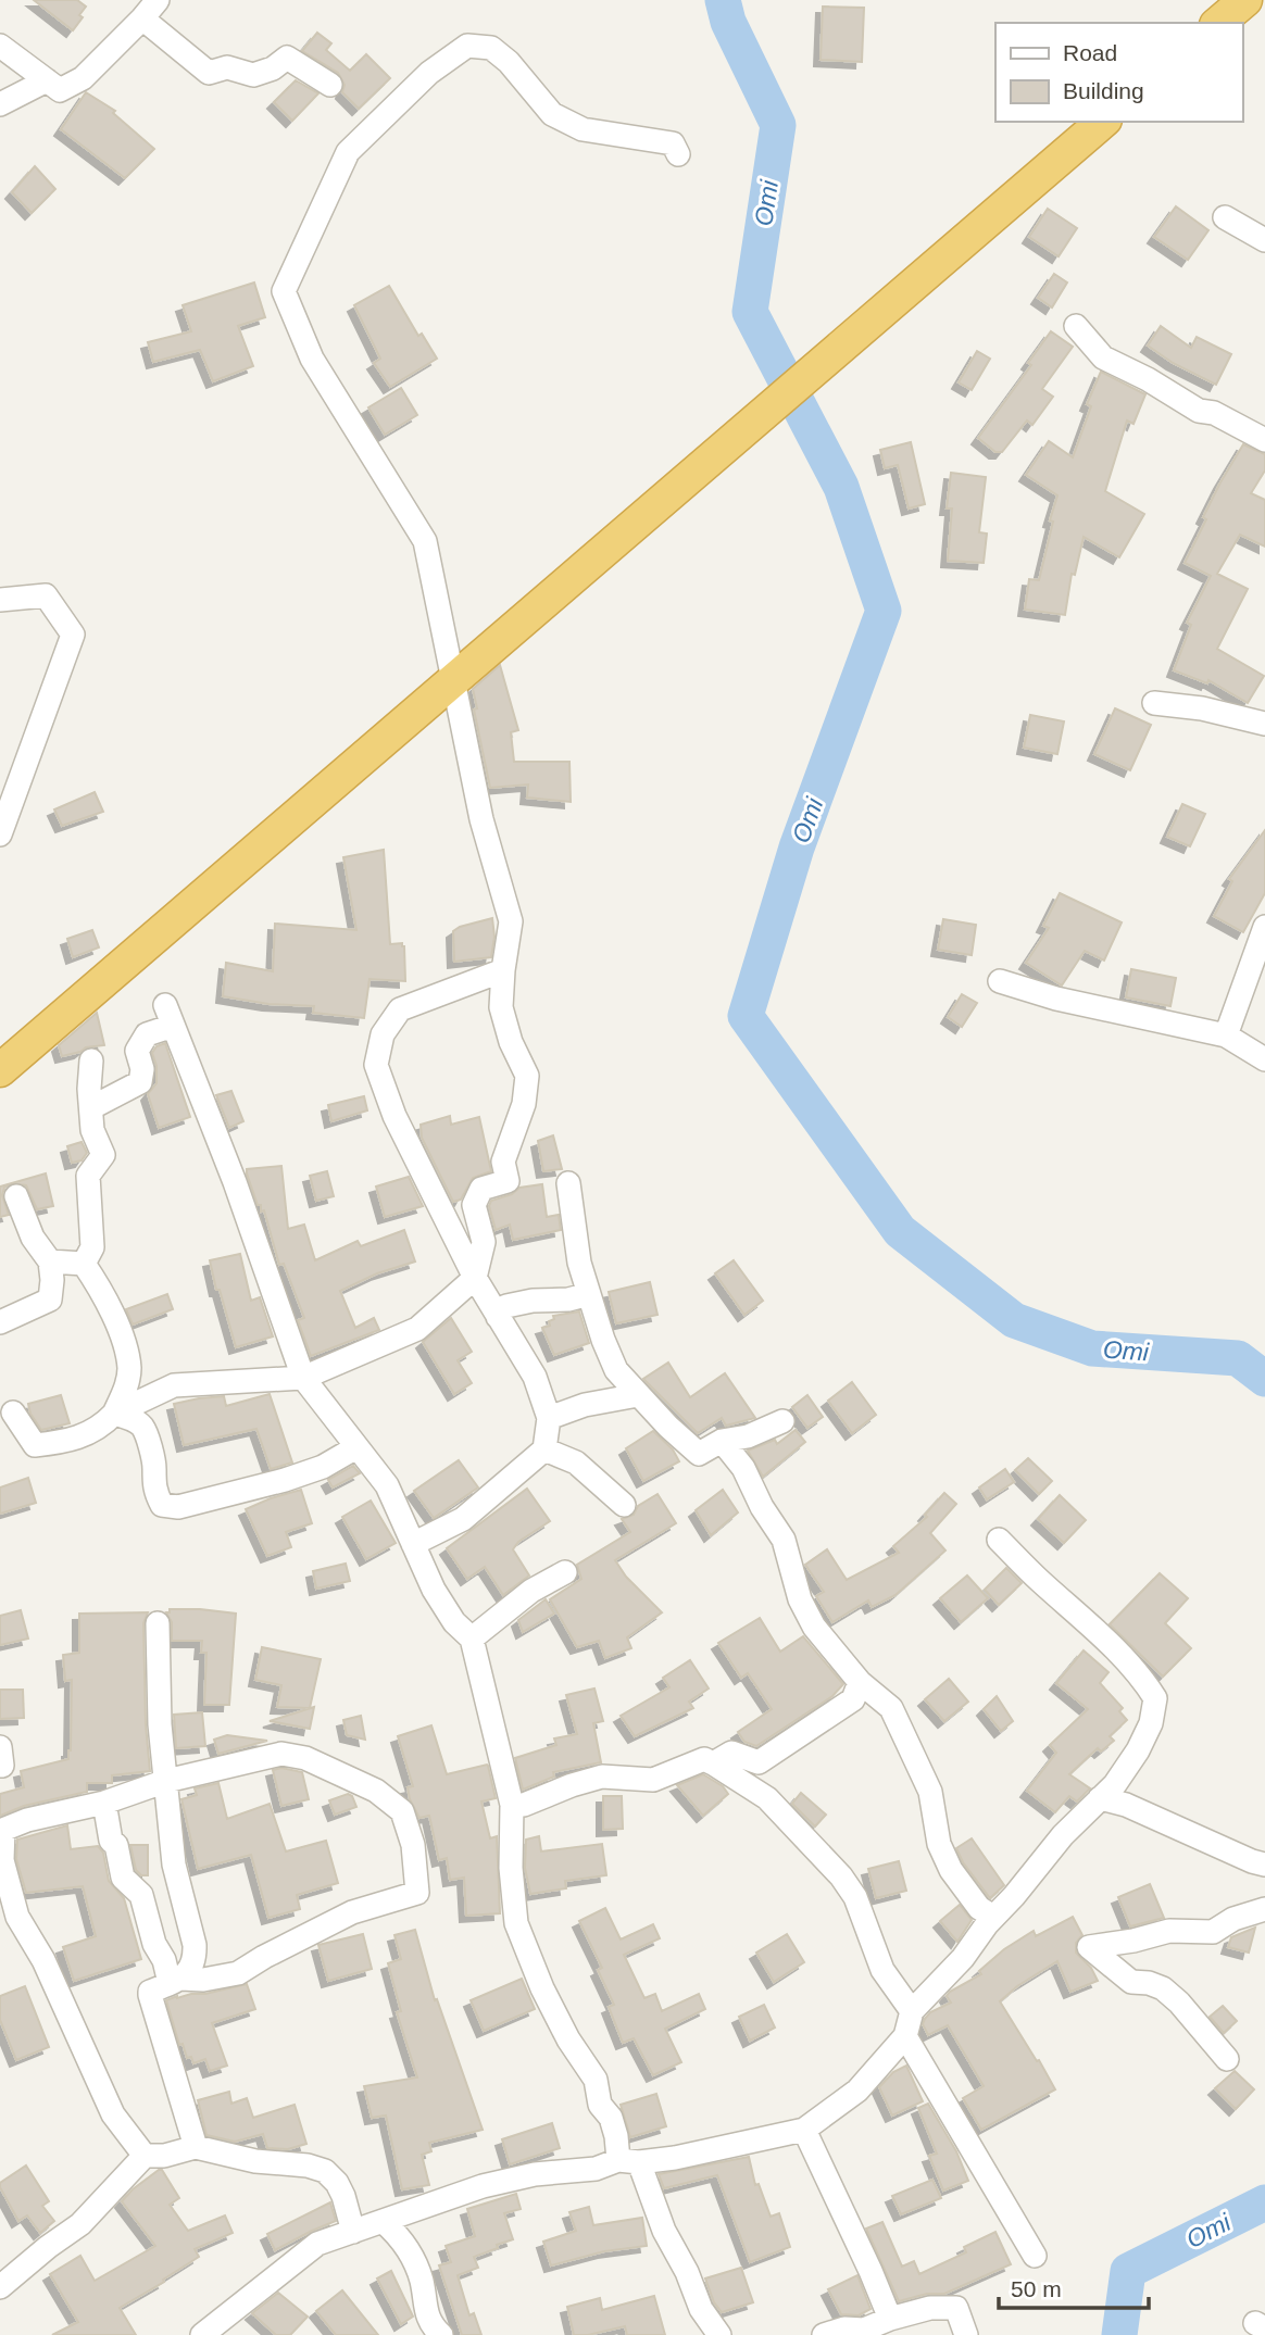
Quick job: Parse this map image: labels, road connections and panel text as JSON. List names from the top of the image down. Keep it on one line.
{"water":["Omi"],"legend":["Road","Building"],"scale_bar":"50 m"}
